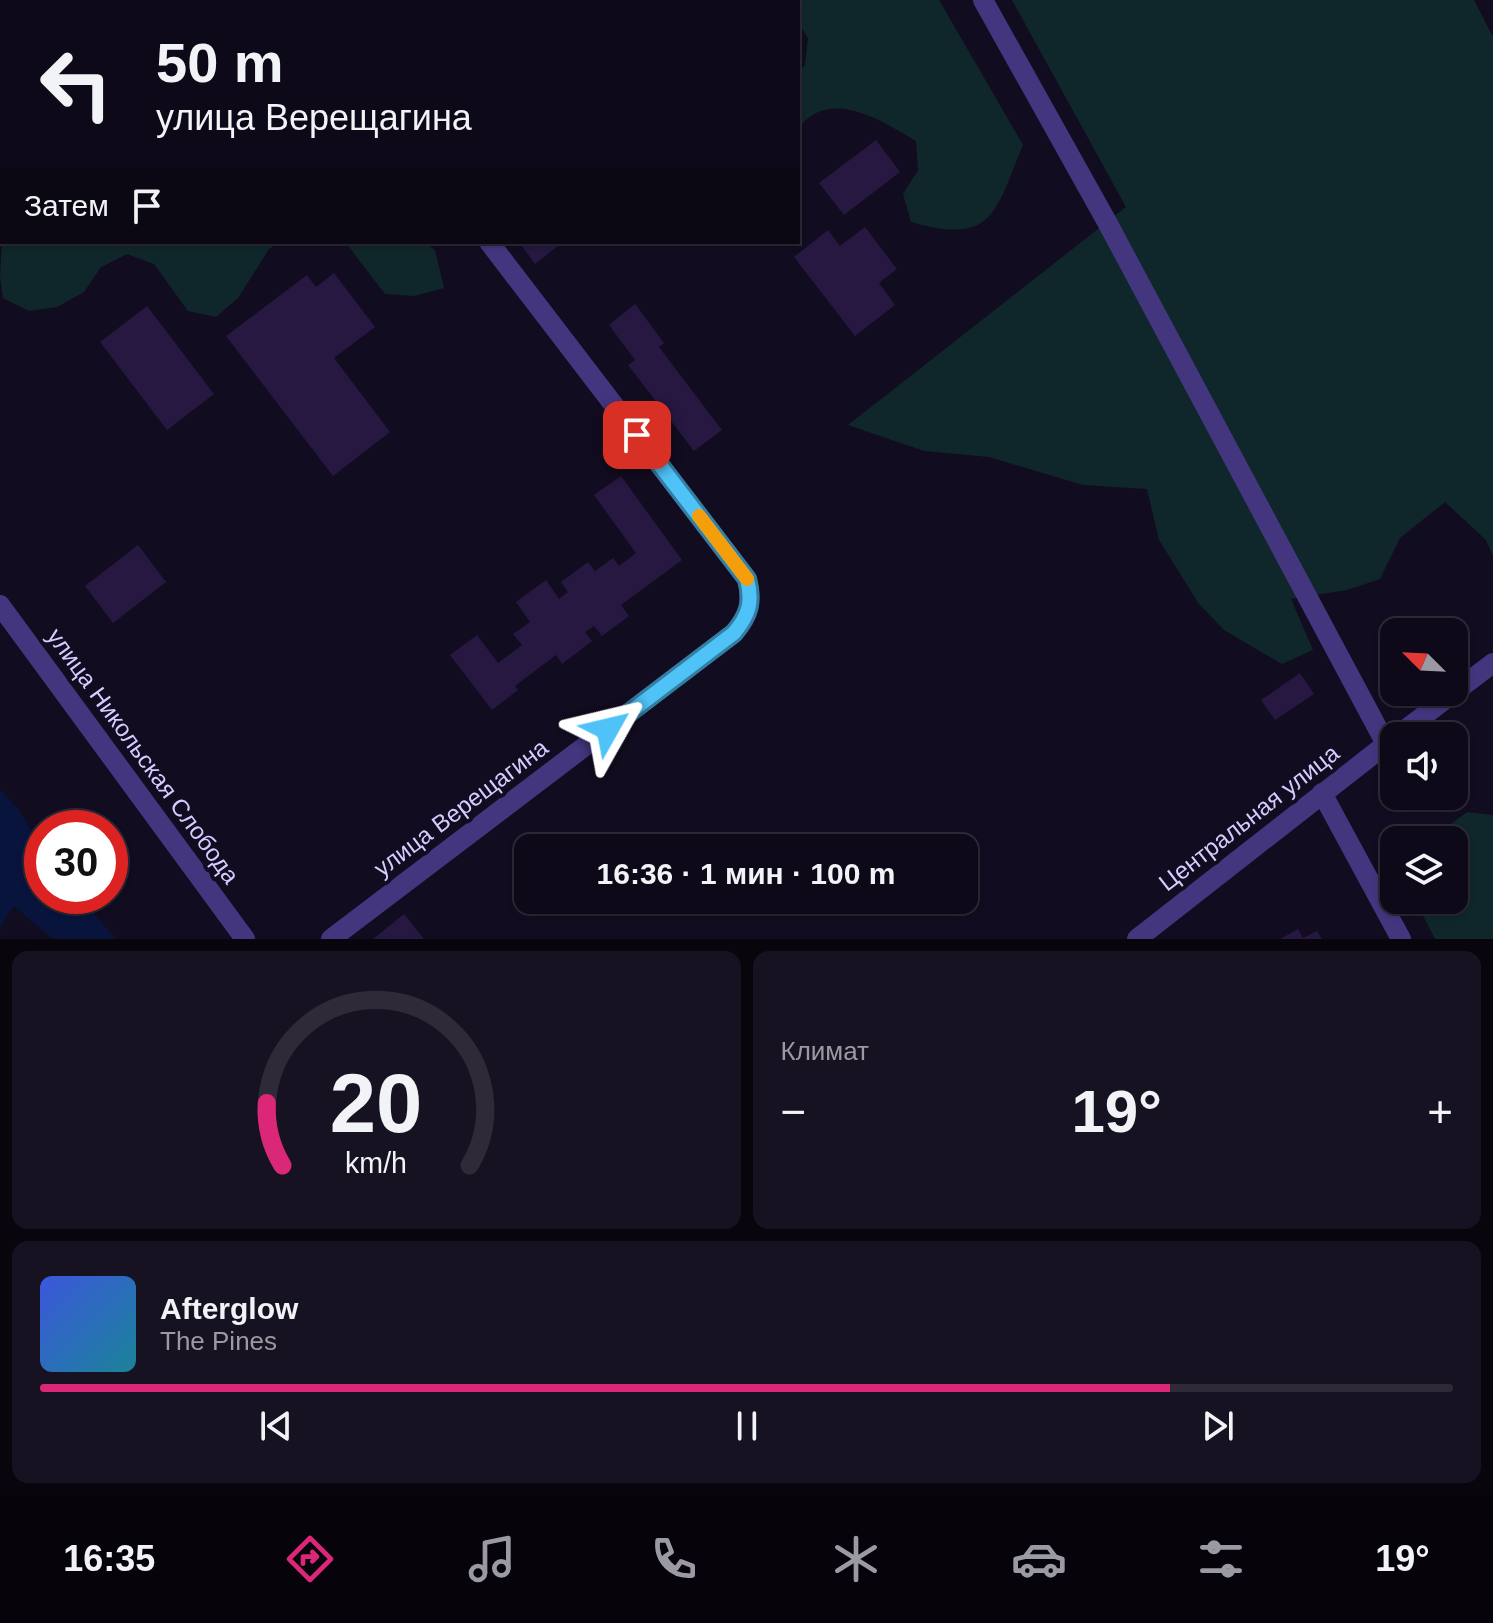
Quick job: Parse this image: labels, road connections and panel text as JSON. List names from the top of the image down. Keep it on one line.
{"streets":{"street":["улица Никольская Слобода","улица Верещагина","Центральная улица"]},"north":"top left","page":{"turn":["50 m","улица Верещагина"],"then":"Затем","limit":"30","trip":"16:36 · 1 мин · 100 m","tile":"Климат","heat":["−","19°","+"],"song":["Afterglow","The Pines"],"tabs":["16:35","19°"],"gauge":["20","km/h"]}}
